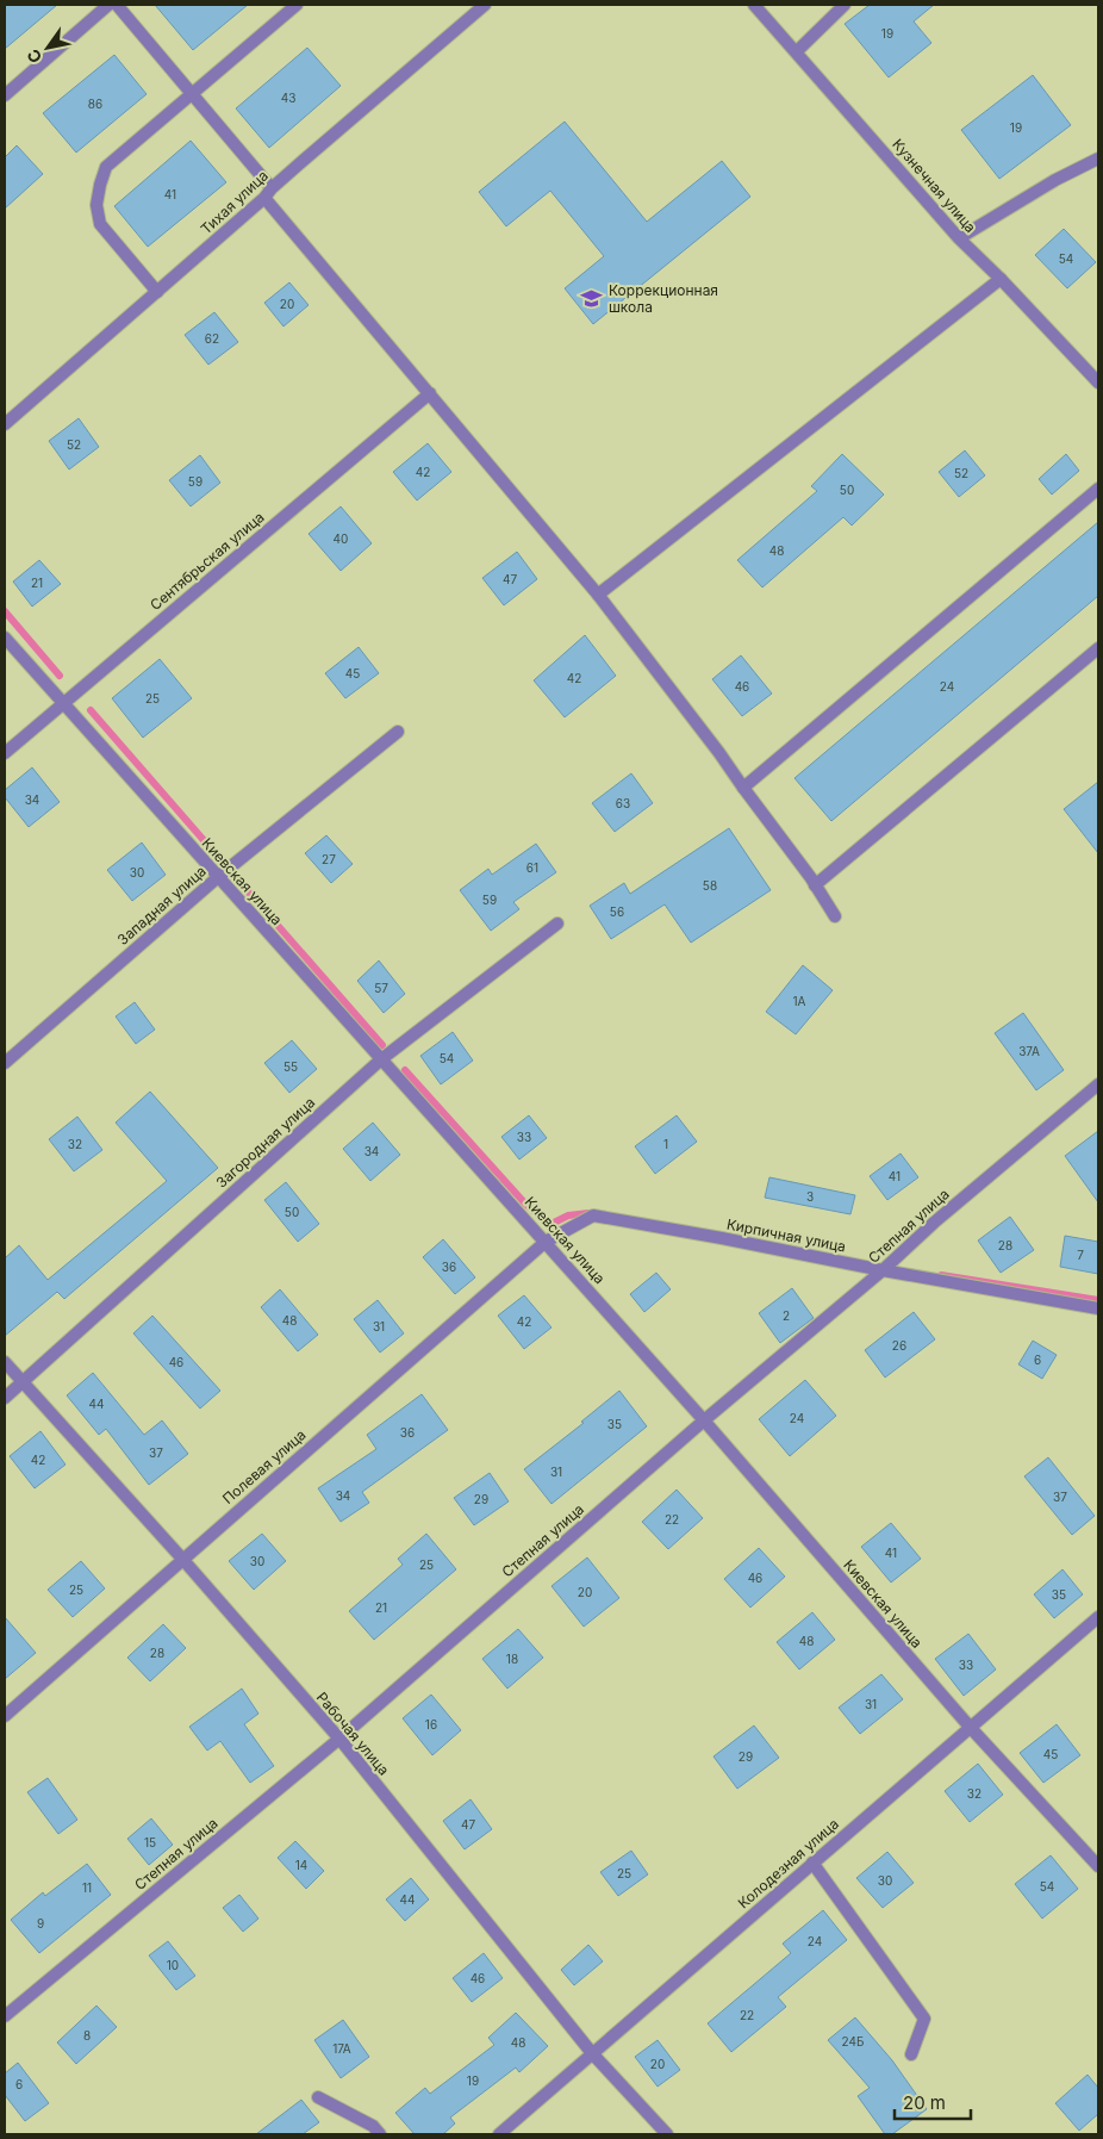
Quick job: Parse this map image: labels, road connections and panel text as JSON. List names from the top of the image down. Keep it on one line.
{"streets":{"street":["Кузнечная улица","Тихая улица","Сентябрьская улица","Киевская улица","Западная улица","Загородная улица","Степная улица","Кирпичная улица","Полевая улица","Рабочая улица","Колодезная улица"]},"crossings":[["Сентябрьская улица","Киевская улица"],["Киевская улица","Западная улица"],["Киевская улица","Загородная улица"],["Киевская улица","Степная улица"],["Киевская улица","Кирпичная улица"],["Киевская улица","Полевая улица"],["Киевская улица","Колодезная улица"],["Загородная улица","Рабочая улица"],["Степная улица","Кирпичная улица"],["Степная улица","Рабочая улица"],["Кирпичная улица","Полевая улица"],["Полевая улица","Рабочая улица"],["Рабочая улица","Колодезная улица"]],"places":{"school or university":["Коррекционная школа"]},"house_numbers":["19","43","86","19","41","54","20","62","52","42","52","59","50","40","48","47","21","45","42","46","24","25","34","63","27","61","30","58","59","56","57","1А","37А","54","55","33","32","1","34","41","3","50","28","7","36","2","48","42","31","26","6","46","44","24","35","36","37","42","31","34","37","29","22","41","30","25","46","25","20","35","21","48","28","18","33","31","16","45","29","32","47","15","14","25","30","54","11","44","9","24","10","46","22","8","24Б","48","17А","20","19","6"],"scale_bar":"20 m","north":"bottom left"}
